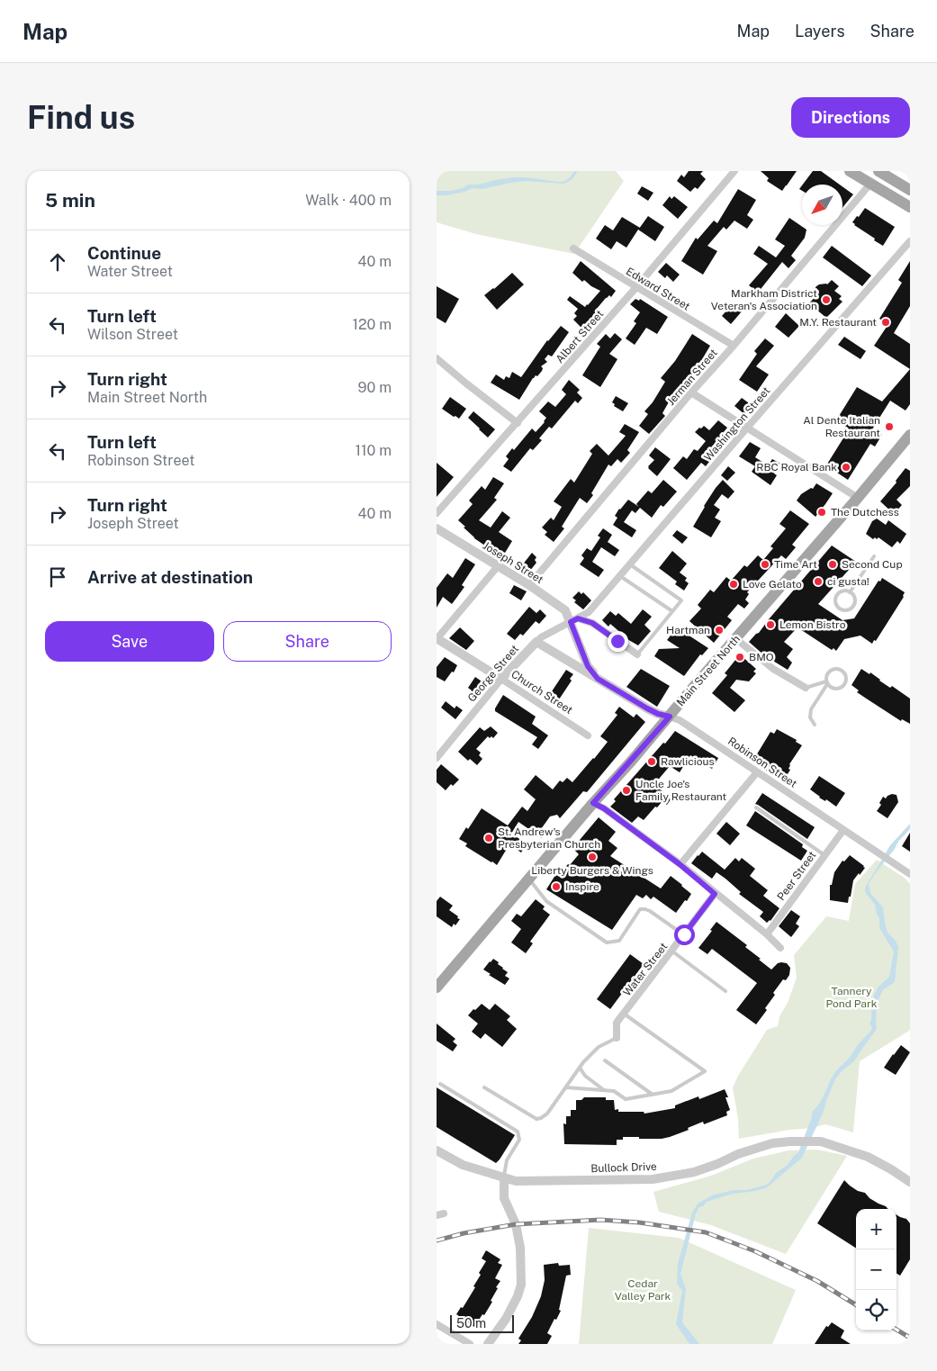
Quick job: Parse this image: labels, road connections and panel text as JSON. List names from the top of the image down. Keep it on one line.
{"streets":{"main road":["Main Street North"],"street":["Edward Street","Albert Street","Jerman Street","Washington Street","Joseph Street","George Street","Church Street","Robinson Street","Peer Street","Water Street","Bullock Drive"]},"crossings":[["Edward Street","Albert Street"],["Edward Street","Jerman Street"],["Jerman Street","Joseph Street"],["Washington Street","Joseph Street"],["Washington Street","George Street"],["Washington Street","Robinson Street"],["Joseph Street","George Street"],["Joseph Street","Robinson Street"],["Main Street North","Robinson Street"],["George Street","Church Street"],["George Street","Robinson Street"],["Robinson Street","Peer Street"]],"parks":["Tannery Pond Park","Cedar Valley Park"],"places":["Markham District Veteran's Association","M.Y. Restaurant","Al Dente Italian Restaurant","RBC Royal Bank","The Dutchess","Time Art","Second Cup","ci gusta!","Love Gelato","Lemon Bistro","Hartman","BMO","Rawlicious","Uncle Joe's Family Restaurant","St. Andrew's Presbyterian Church","Liberty Burgers & Wings","Inspire"],"scale_bar":"50 m","north":"bottom left","page":{"header":"Map","nav":["Map","Layers","Share"],"buttons":["Directions",["Save","Share"]],"title":"Find us","heading":["5 min","Walk · 400 m"],"list":[["Continue","Water Street","40 m"],["Turn left","Wilson Street","120 m"],["Turn right","Main Street North","90 m"],["Turn left","Robinson Street","110 m"],["Turn right","Joseph Street","40 m"],"Arrive at destination"],"map_buttons":["+","−"],"scale":"50 m"}}
